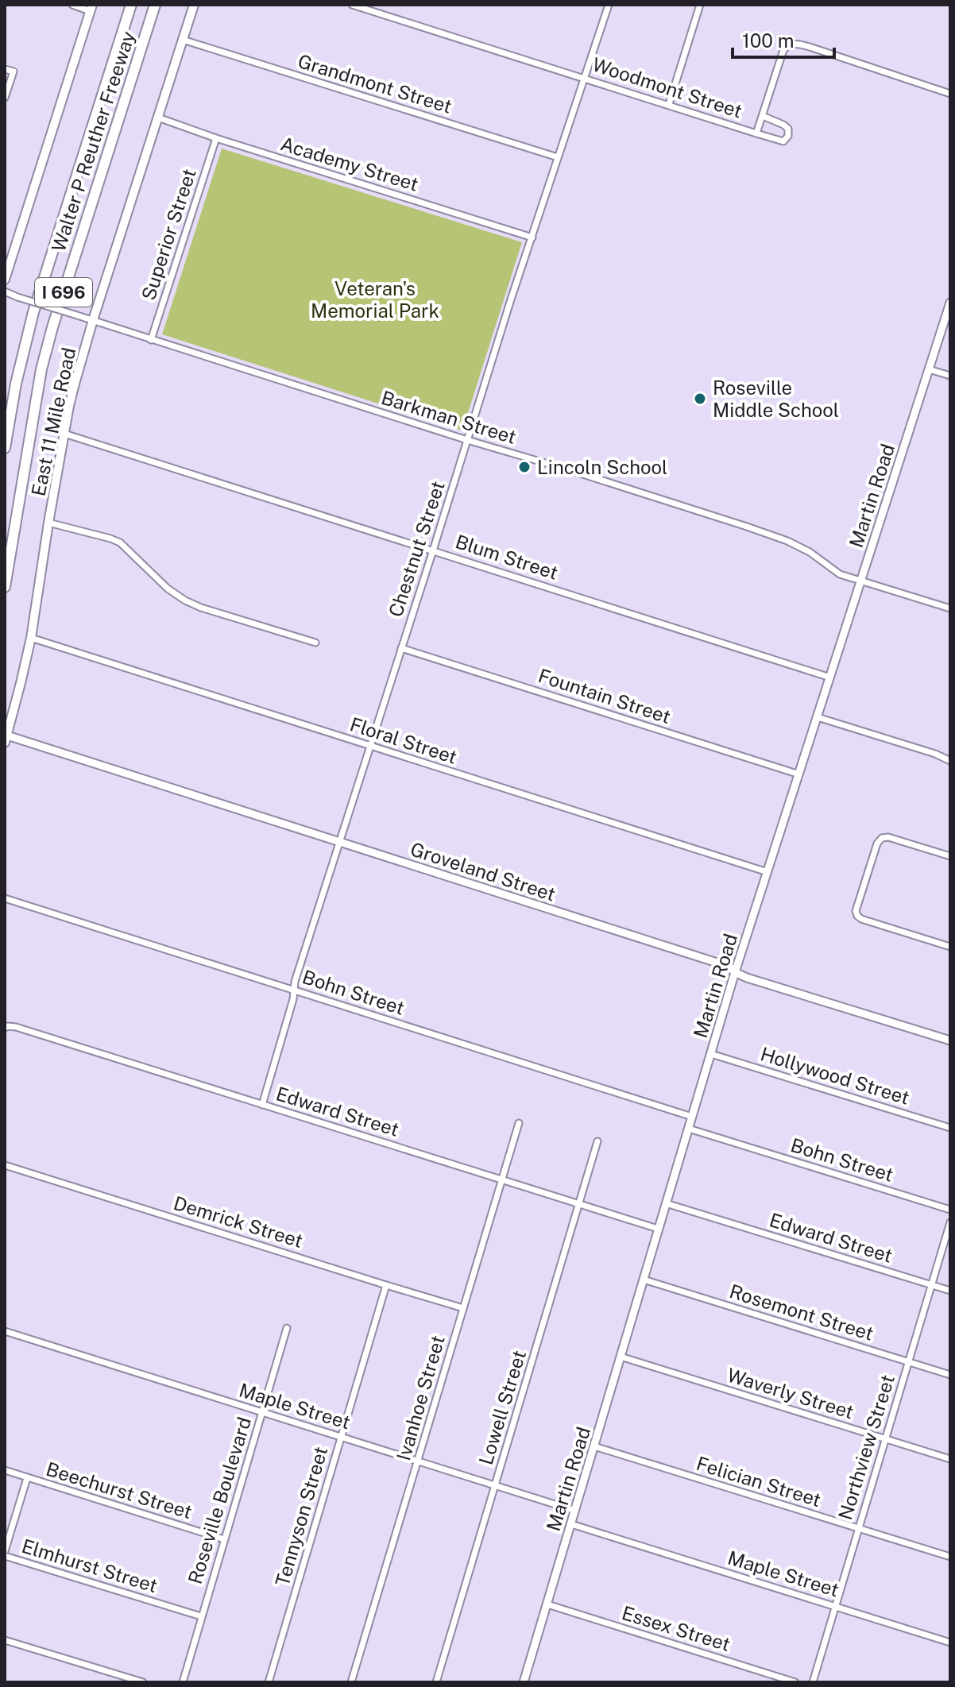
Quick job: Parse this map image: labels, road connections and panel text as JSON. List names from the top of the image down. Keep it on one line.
{"streets":{"highway":["Walter P Reuther Freeway","I 696"],"main road":["East 11 Mile Road"],"street":["Grandmont Street","Woodmont Street","Academy Street","Superior Street","Barkman Street","Martin Road","Chestnut Street","Blum Street","Fountain Street","Floral Street","Groveland Street","Bohn Street","Hollywood Street","Edward Street","Demrick Street","Rosemont Street","Waverly Street","Ivanhoe Street","Maple Street","Lowell Street","Northview Street","Felician Street","Beechurst Street","Roseville Boulevard","Tennyson Street","Elmhurst Street","Essex Street"]},"crossings":[["Grandmont Street","East 11 Mile Road"],["Grandmont Street","Chestnut Street"],["Woodmont Street","Chestnut Street"],["Academy Street","Superior Street"],["Academy Street","East 11 Mile Road"],["Academy Street","Chestnut Street"],["Superior Street","Barkman Street"],["Barkman Street","East 11 Mile Road"],["Barkman Street","Martin Road"],["Barkman Street","Chestnut Street"],["East 11 Mile Road","Blum Street"],["East 11 Mile Road","Floral Street"],["East 11 Mile Road","Groveland Street"],["Martin Road","Blum Street"],["Martin Road","Fountain Street"],["Martin Road","Floral Street"],["Martin Road","Groveland Street"],["Martin Road","Bohn Street"],["Martin Road","Hollywood Street"],["Martin Road","Edward Street"],["Martin Road","Rosemont Street"],["Martin Road","Waverly Street"],["Martin Road","Maple Street"],["Martin Road","Felician Street"],["Martin Road","Essex Street"],["Chestnut Street","Blum Street"],["Chestnut Street","Fountain Street"],["Chestnut Street","Floral Street"],["Chestnut Street","Groveland Street"],["Chestnut Street","Bohn Street"],["Chestnut Street","Edward Street"],["Edward Street","Ivanhoe Street"],["Edward Street","Lowell Street"],["Edward Street","Northview Street"],["Demrick Street","Ivanhoe Street"],["Demrick Street","Tennyson Street"],["Rosemont Street","Northview Street"],["Waverly Street","Northview Street"],["Ivanhoe Street","Maple Street"],["Maple Street","Lowell Street"],["Maple Street","Northview Street"],["Maple Street","Roseville Boulevard"],["Maple Street","Tennyson Street"],["Northview Street","Felician Street"],["Beechurst Street","Roseville Boulevard"],["Roseville Boulevard","Elmhurst Street"]],"parks":["Veteran's Memorial Park"],"places":["Roseville Middle School","Lincoln School"],"scale_bar":"100 m"}
